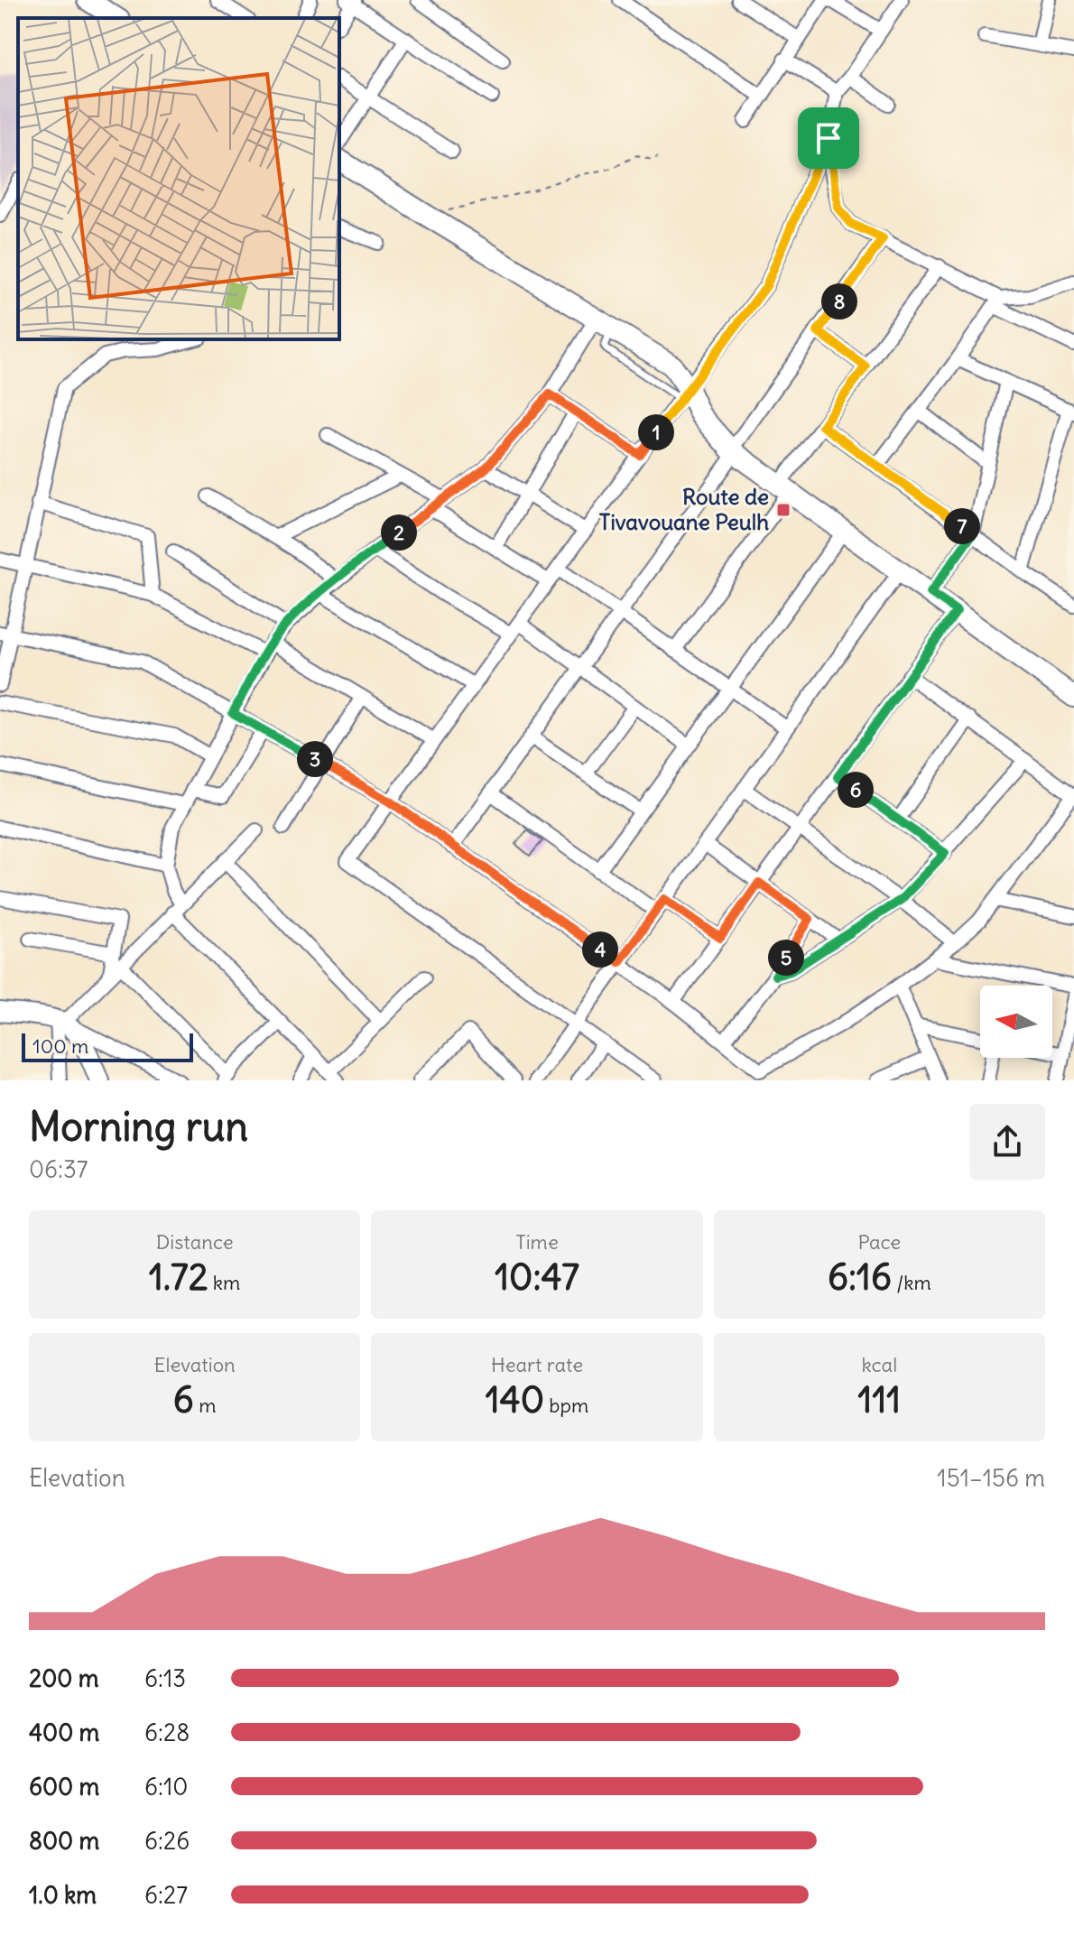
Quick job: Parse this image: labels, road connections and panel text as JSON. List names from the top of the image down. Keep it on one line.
{"places":{"transit":["Route de Tivavouane Peulh"]},"scale_bar":"100 m","north":"left","page":{"pins":["8","1","7","2","3","6","4","5"],"scale":"100 m","heading":["Morning run","06:37"],"stats":[["Distance","1.72 km"],["Time","10:47"],["Pace","6:16 /km"],["Elevation","6 m"],["Heart rate","140 bpm"],["kcal","111"]],"chart":["Elevation","151–156 m"],"list":[{"name":"200 m","note":"6:13"},{"name":"400 m","note":"6:28"},{"name":"600 m","note":"6:10"},{"name":"800 m","note":"6:26"},{"name":"1.0 km","note":"6:27"}]}}
